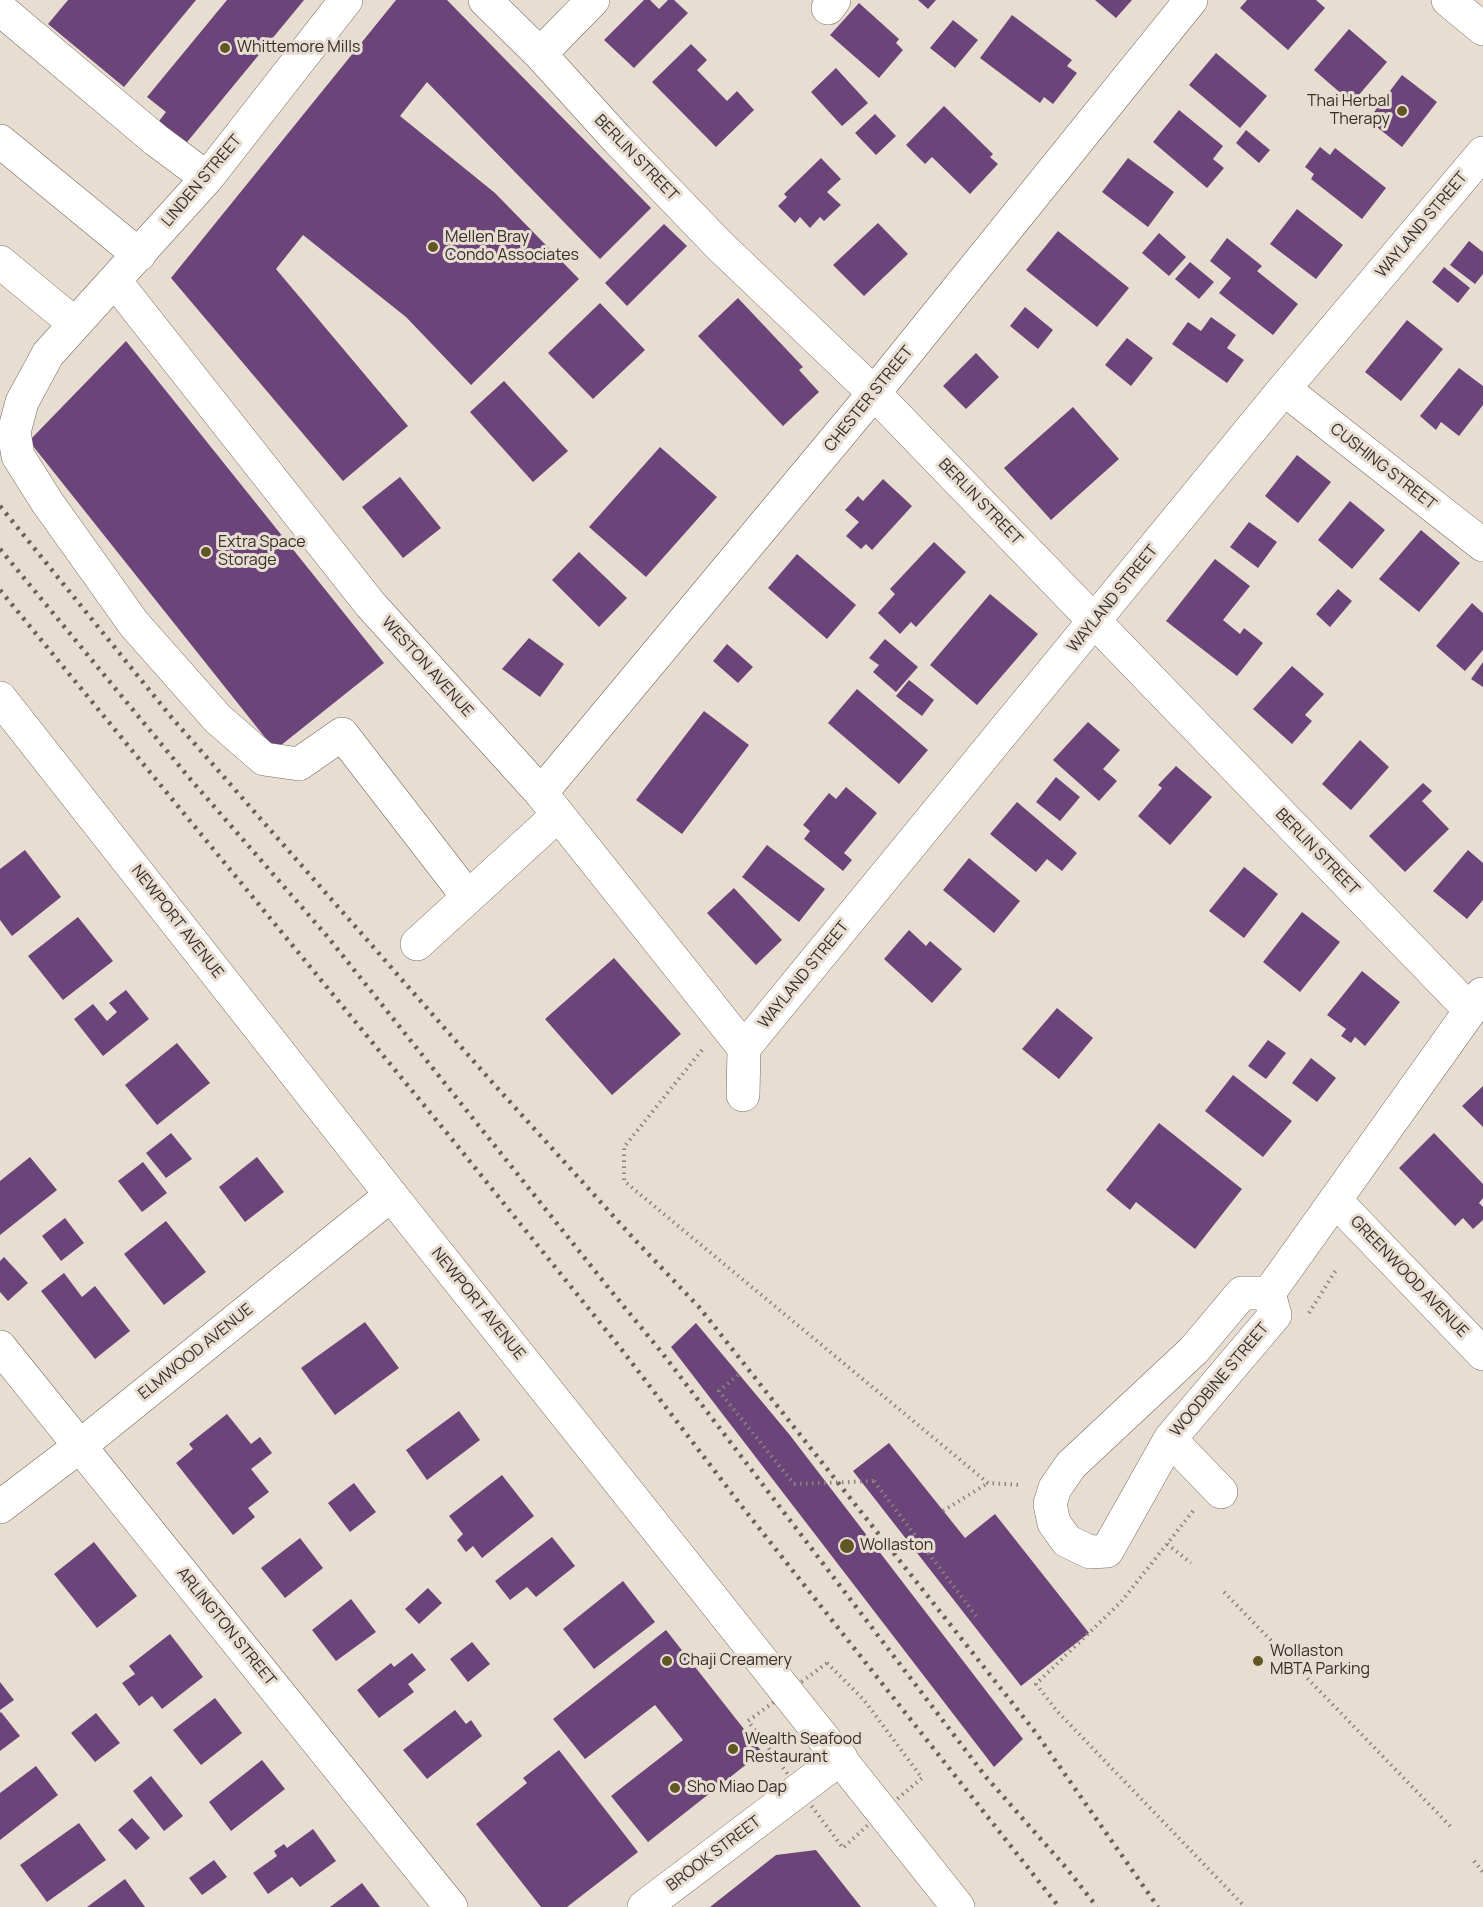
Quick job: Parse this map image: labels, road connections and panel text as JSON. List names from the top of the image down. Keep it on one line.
{"streets":{"street":["BERLIN STREET","LINDEN STREET","WAYLAND STREET","CHESTER STREET","CUSHING STREET","WESTON AVENUE","NEWPORT AVENUE","GREENWOOD AVENUE","ELMWOOD AVENUE","WOODBINE STREET","ARLINGTON STREET","BROOK STREET"]},"crossings":[["BERLIN STREET","WAYLAND STREET"],["BERLIN STREET","CHESTER STREET"],["LINDEN STREET","CHESTER STREET"],["LINDEN STREET","WESTON AVENUE"],["WAYLAND STREET","CUSHING STREET"],["WAYLAND STREET","WESTON AVENUE"],["CHESTER STREET","WESTON AVENUE"],["NEWPORT AVENUE","ELMWOOD AVENUE"],["NEWPORT AVENUE","BROOK STREET"],["ELMWOOD AVENUE","ARLINGTON STREET"]],"places":["Whittemore Mills","Thai Herbal Therapy","Mellen Bray Condo Associates","Extra Space Storage","Wollaston","Chaji Creamery","Wollaston MBTA Parking","Wealth Seafood Restaurant","Sho Miao Dap"]}
